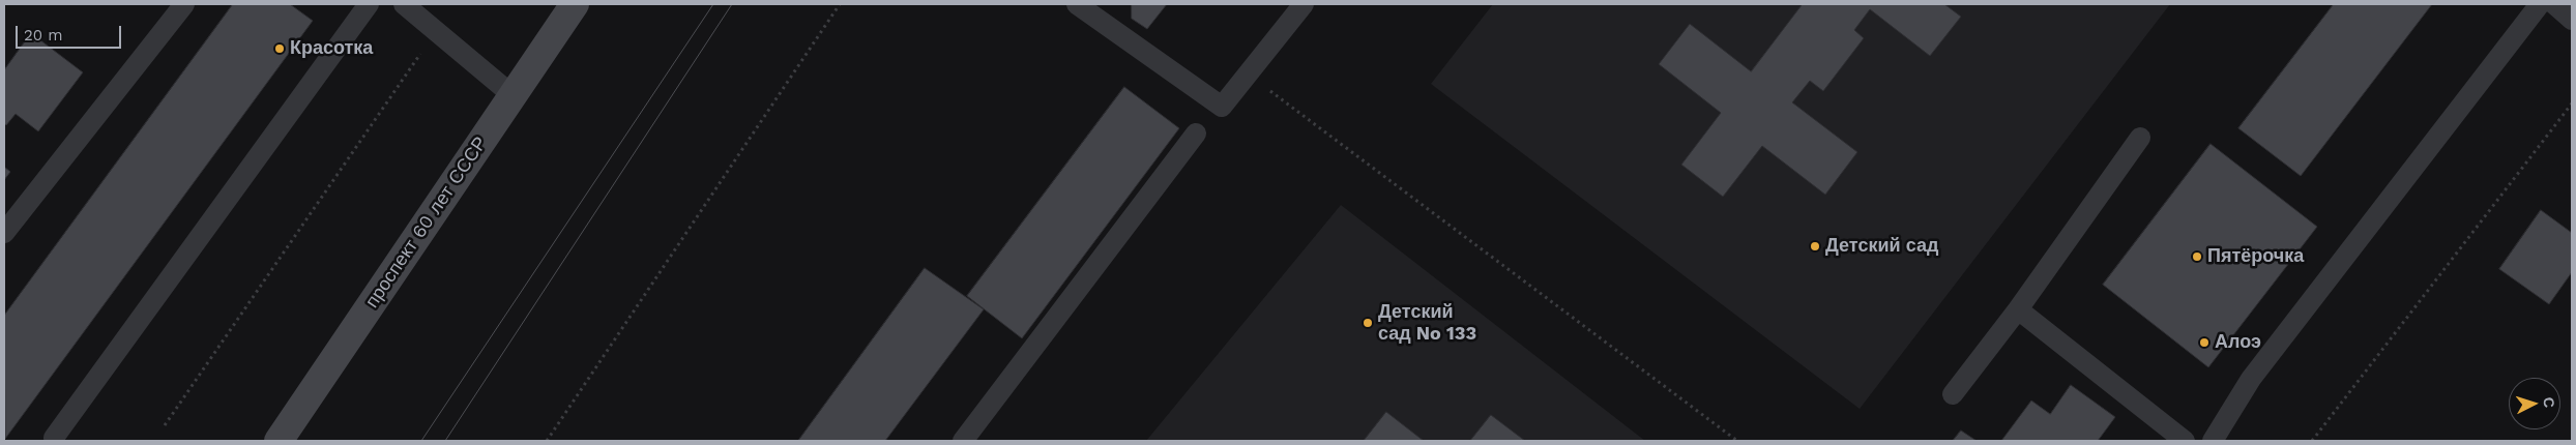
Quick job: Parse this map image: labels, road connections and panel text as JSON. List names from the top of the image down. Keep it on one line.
{"streets":{"main road":["проспект 60 лет СССР"]},"places":["Красотка","Детский сад","Пятёрочка","Детский сад No 133","Алоэ"],"scale_bar":"20 m","north":"right"}
